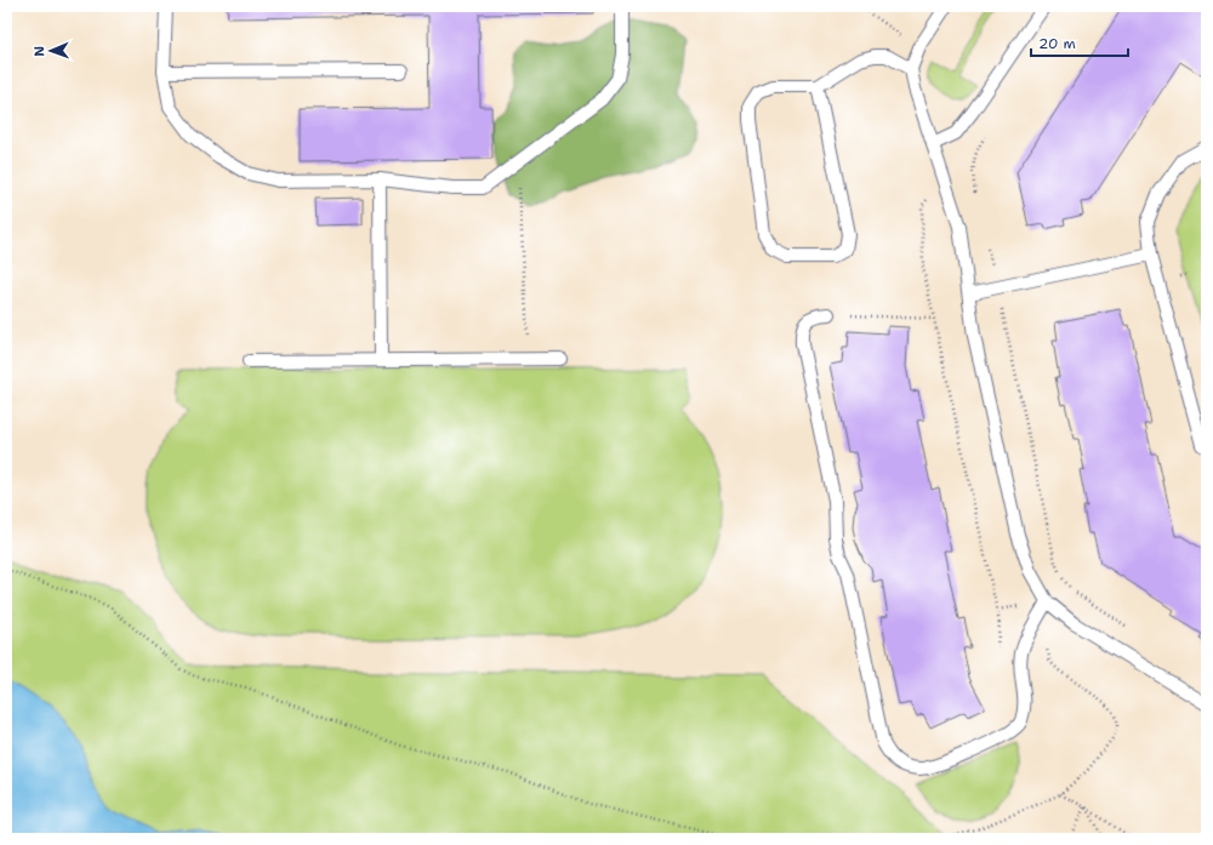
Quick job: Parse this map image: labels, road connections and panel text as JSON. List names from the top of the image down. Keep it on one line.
{"scale_bar":"20 m","north":"left"}
